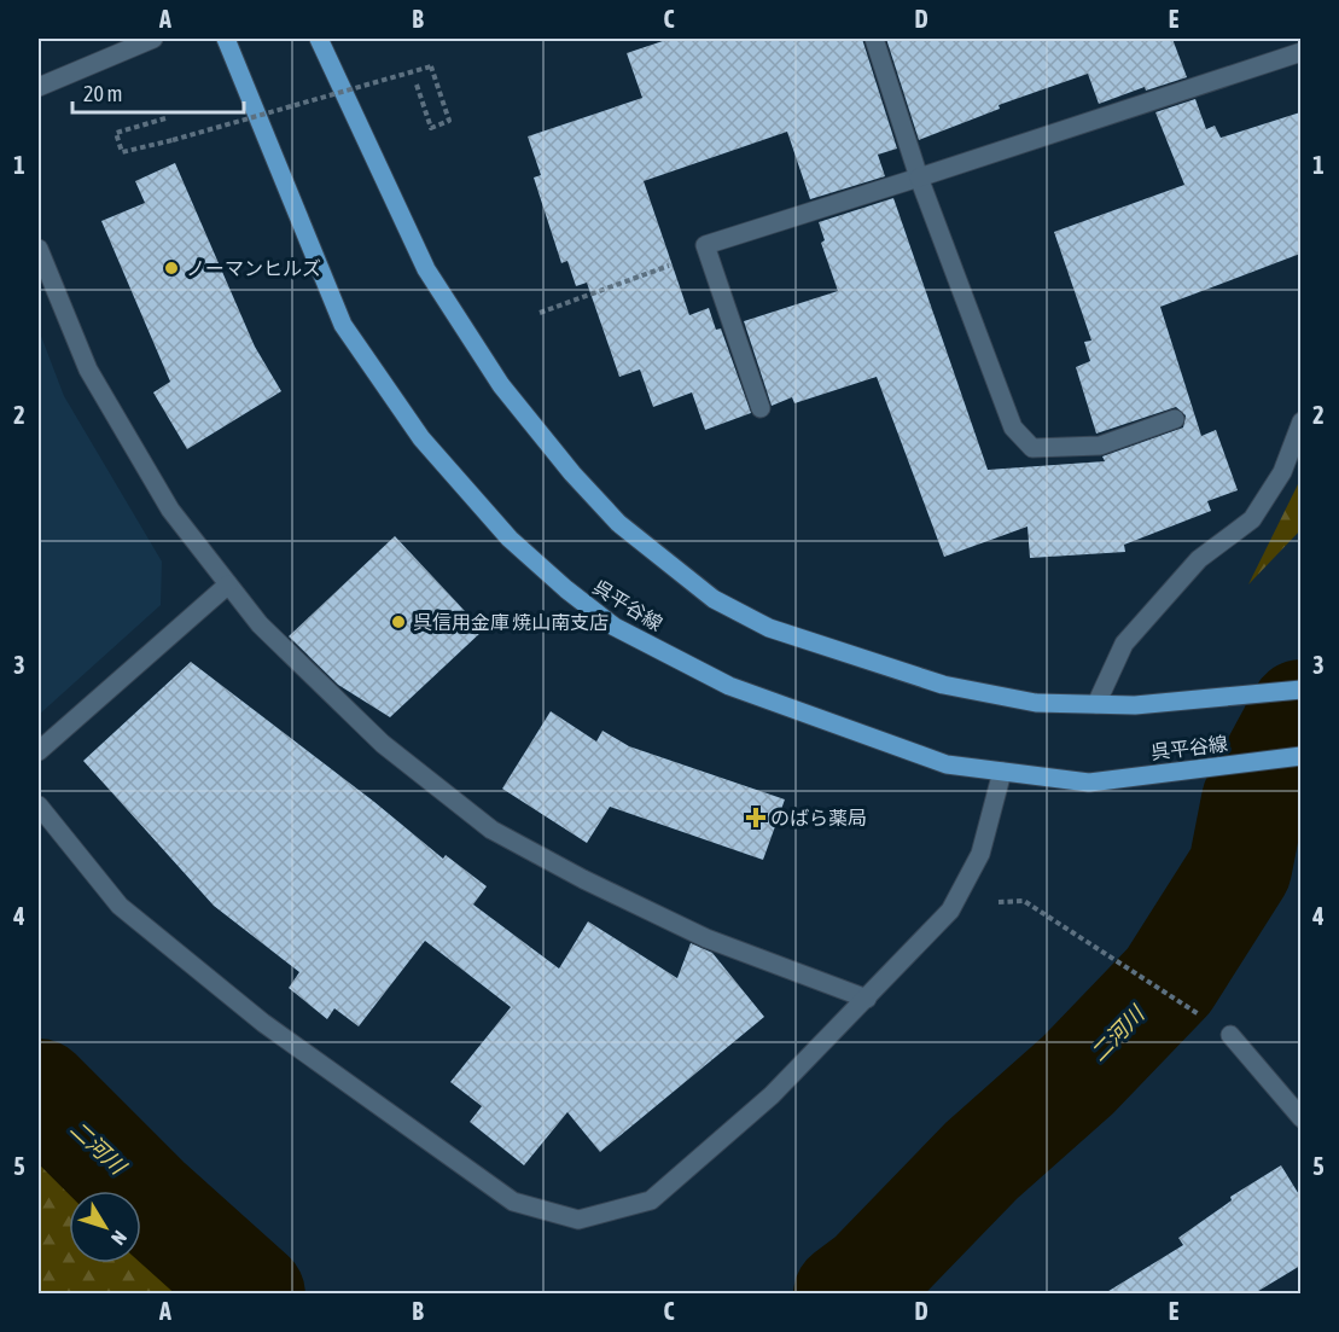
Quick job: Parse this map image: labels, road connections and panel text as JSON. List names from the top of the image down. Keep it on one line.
{"streets":{"main road":["呉平谷線"]},"water":["二河川"],"places":{"other":["ノーマンヒルズ","呉信用金庫 焼山南支店"],"health":["のばら薬局"]},"scale_bar":"20 m","north":"bottom right","grid":{"columns":["A","B","C","D","E"],"rows":["1","2","3","4","5"]}}
